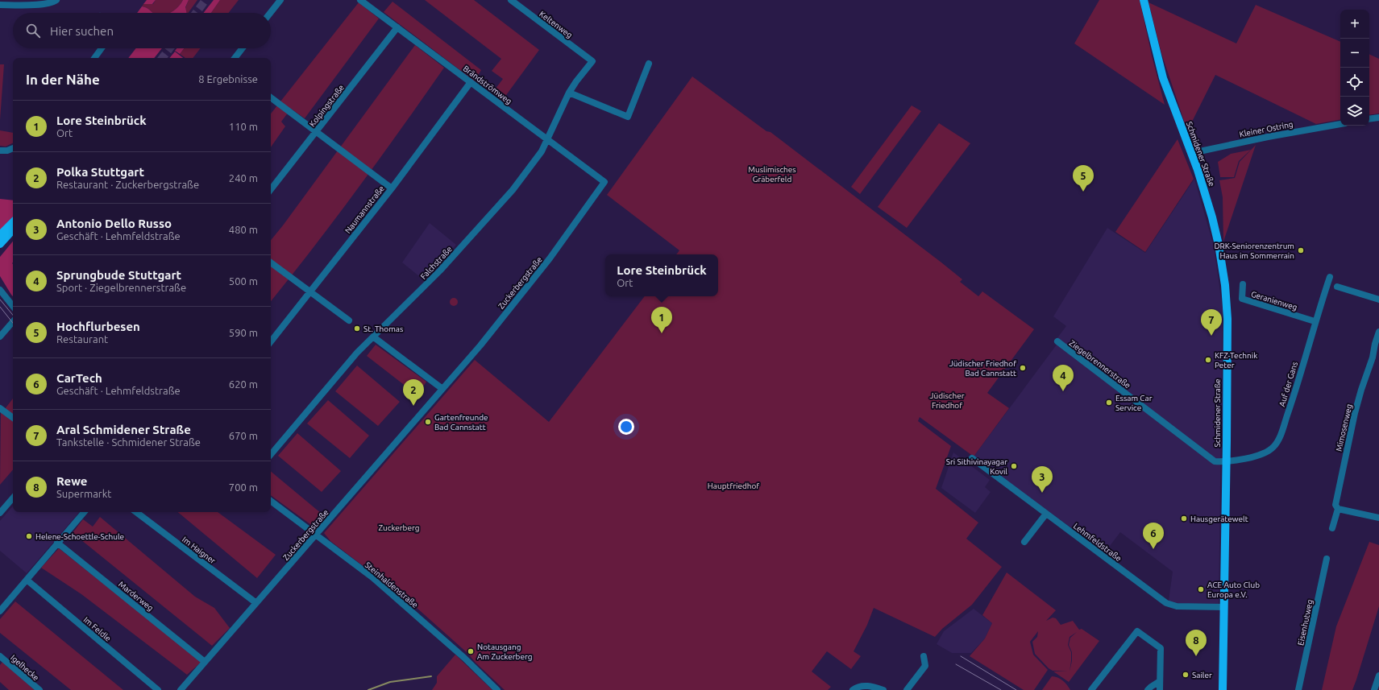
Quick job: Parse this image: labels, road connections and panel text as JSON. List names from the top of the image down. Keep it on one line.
{"streets":{"main road":["Schmidener Straße"],"street":["Keltenweg","Brändströmweg","Kolpingstraße","Kleiner Ostring","Naumannstraße","Falchstraße","Zuckerbergstraße","Geranienweg","Ziegelbrennerstraße","Auf der Gans","Mimosenweg","Lehmfeldstraße","Im Haigner","Steinhaldenstraße","Marderweg","Eisenhutweg","Im Feldle","Igelhecke"]},"crossings":[["Keltenweg","Falchstraße"],["Brändströmweg","Kolpingstraße"],["Brändströmweg","Naumannstraße"],["Brändströmweg","Falchstraße"],["Brändströmweg","Zuckerbergstraße"],["Kleiner Ostring","Schmidener Straße"],["Schmidener Straße","Ziegelbrennerstraße"],["Schmidener Straße","Auf der Gans"],["Schmidener Straße","Lehmfeldstraße"],["Zuckerbergstraße","Im Haigner"],["Zuckerbergstraße","Steinhaldenstraße"],["Zuckerbergstraße","Marderweg"],["Geranienweg","Auf der Gans"]],"parks":["Muslimisches Gräberfeld","Jüdischer Friedhof","Hauptfriedhof","Zuckerberg"],"places":["DRK-Seniorenzentrum Haus im Sommerrain","St. Thomas","KFZ-Technik Peter","Jüdischer Friedhof Bad Cannstatt","Essam Car Service","Gartenfreunde Bad Cannstatt","Sri Sithivinayagar Kovil","Hausgerätewelt","Helene-Schoettle-Schule","ACE Auto Club Europa e.V.","Notausgang Am Zuckerberg","Sailer"],"page":{"map_buttons":["+","−"],"search":"Hier suchen","heading":["In der Nähe","8 Ergebnisse"],"list":[{"mark":"1","name":"Lore Steinbrück","note":"Ort","value":"110 m"},{"mark":"2","name":"Polka Stuttgart","note":"Restaurant · Zuckerbergstraße","value":"240 m"},{"mark":"3","name":"Antonio Dello Russo","note":"Geschäft · Lehmfeldstraße","value":"480 m"},{"mark":"4","name":"Sprungbude Stuttgart","note":"Sport · Ziegelbrennerstraße","value":"500 m"},{"mark":"5","name":"Hochflurbesen","note":"Restaurant","value":"590 m"},{"mark":"6","name":"CarTech","note":"Geschäft · Lehmfeldstraße","value":"620 m"},{"mark":"7","name":"Aral Schmidener Straße","note":"Tankstelle · Schmidener Straße","value":"670 m"},{"mark":"8","name":"Rewe","note":"Supermarkt","value":"700 m"}],"pins":["5","1","7","4","2","3","6","8"],"popup":["Lore Steinbrück","Ort"]}}
